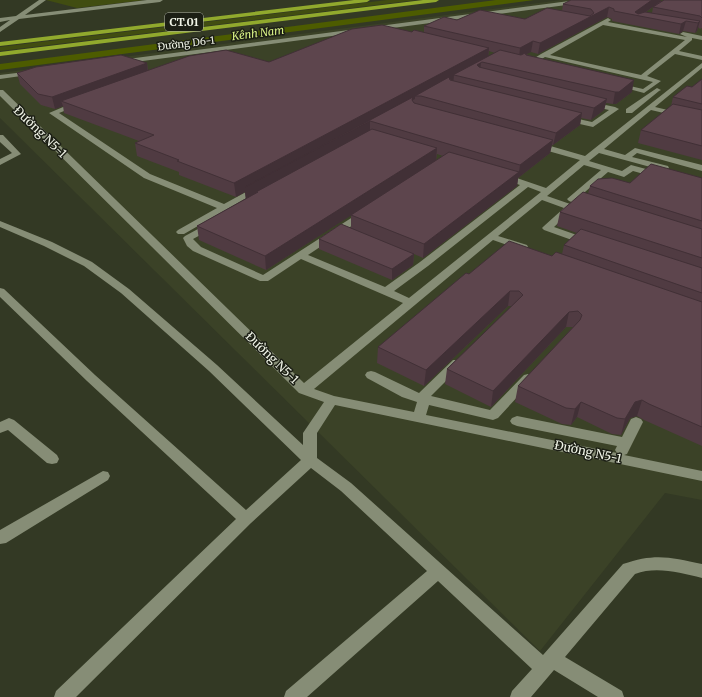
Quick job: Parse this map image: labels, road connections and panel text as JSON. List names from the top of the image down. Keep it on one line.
{"streets":{"highway":["CT.01"],"street":["Đường D6-1","Đường N5-1"]},"water":["Kênh Nam"]}
